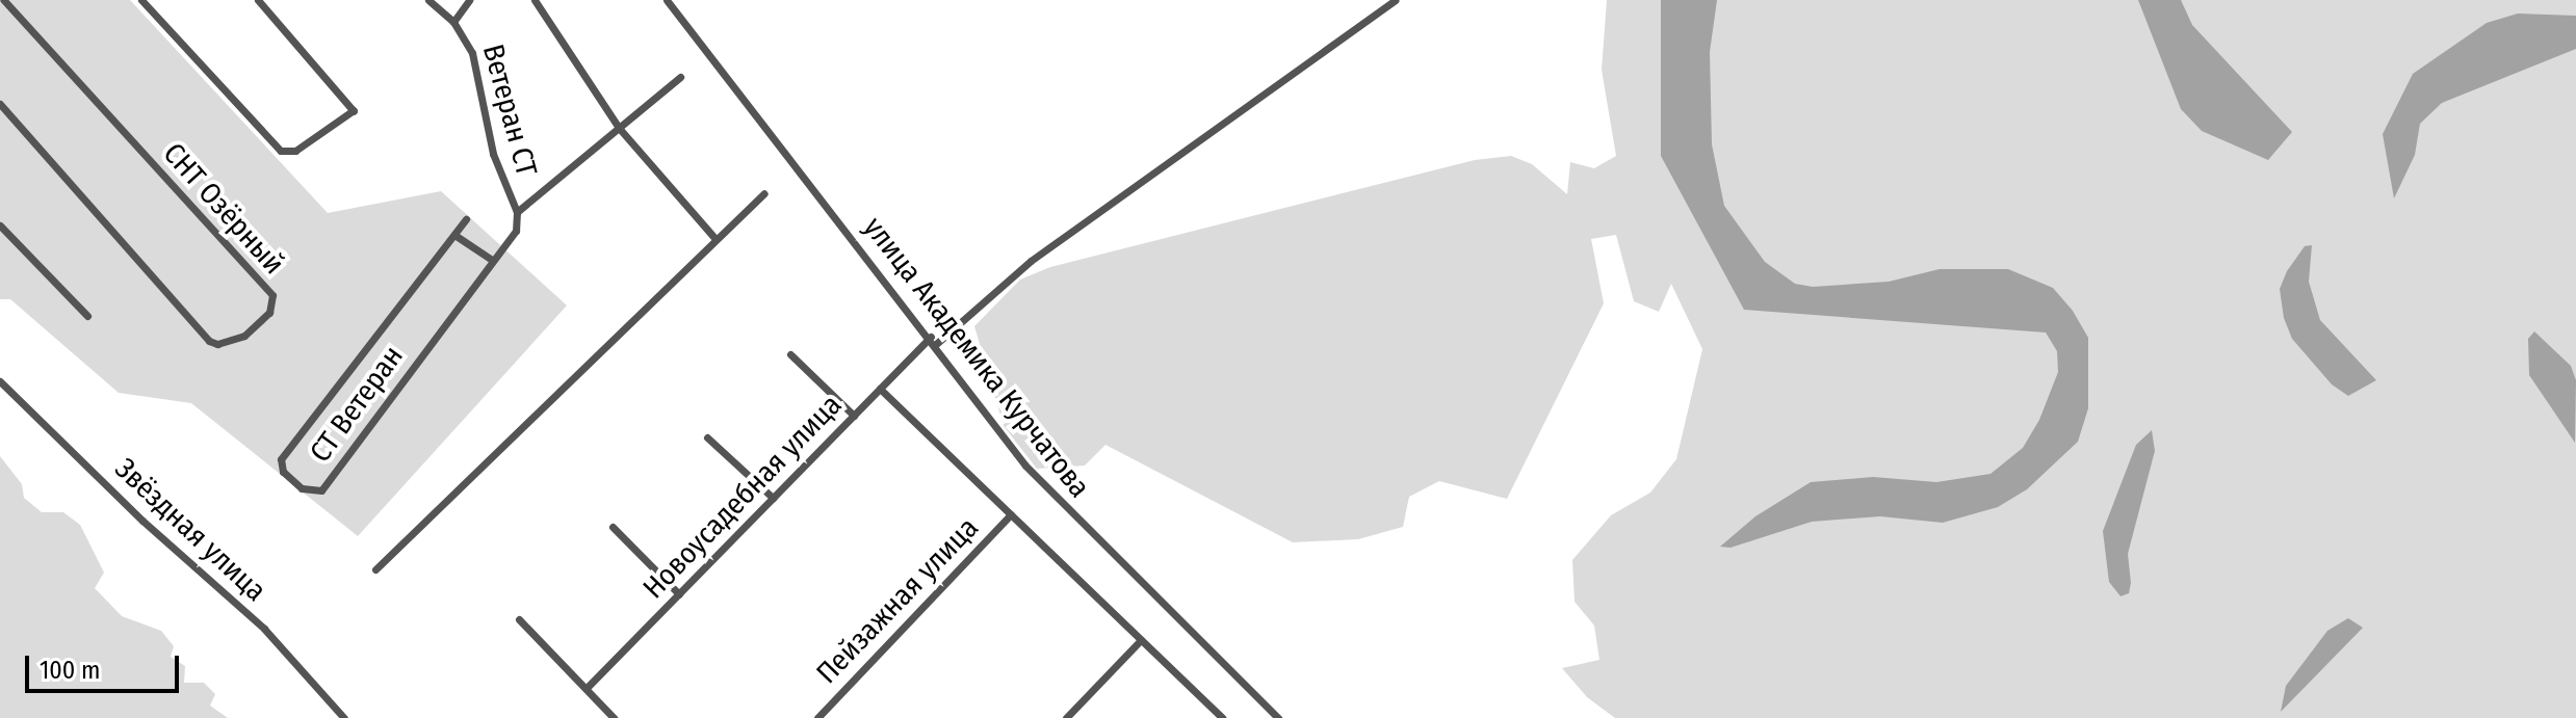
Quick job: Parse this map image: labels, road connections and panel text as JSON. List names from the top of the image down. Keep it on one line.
{"streets":{"street":["Ветеран СТ","СНТ Озёрный","улица Академика Курчатова","СТ Ветеран","Новоусадебная улица","Звёздная улица","Пейзажная улица"]},"crossings":[["Ветеран СТ","СТ Ветеран"],["улица Академика Курчатова","Новоусадебная улица"]],"scale_bar":"100 m"}
